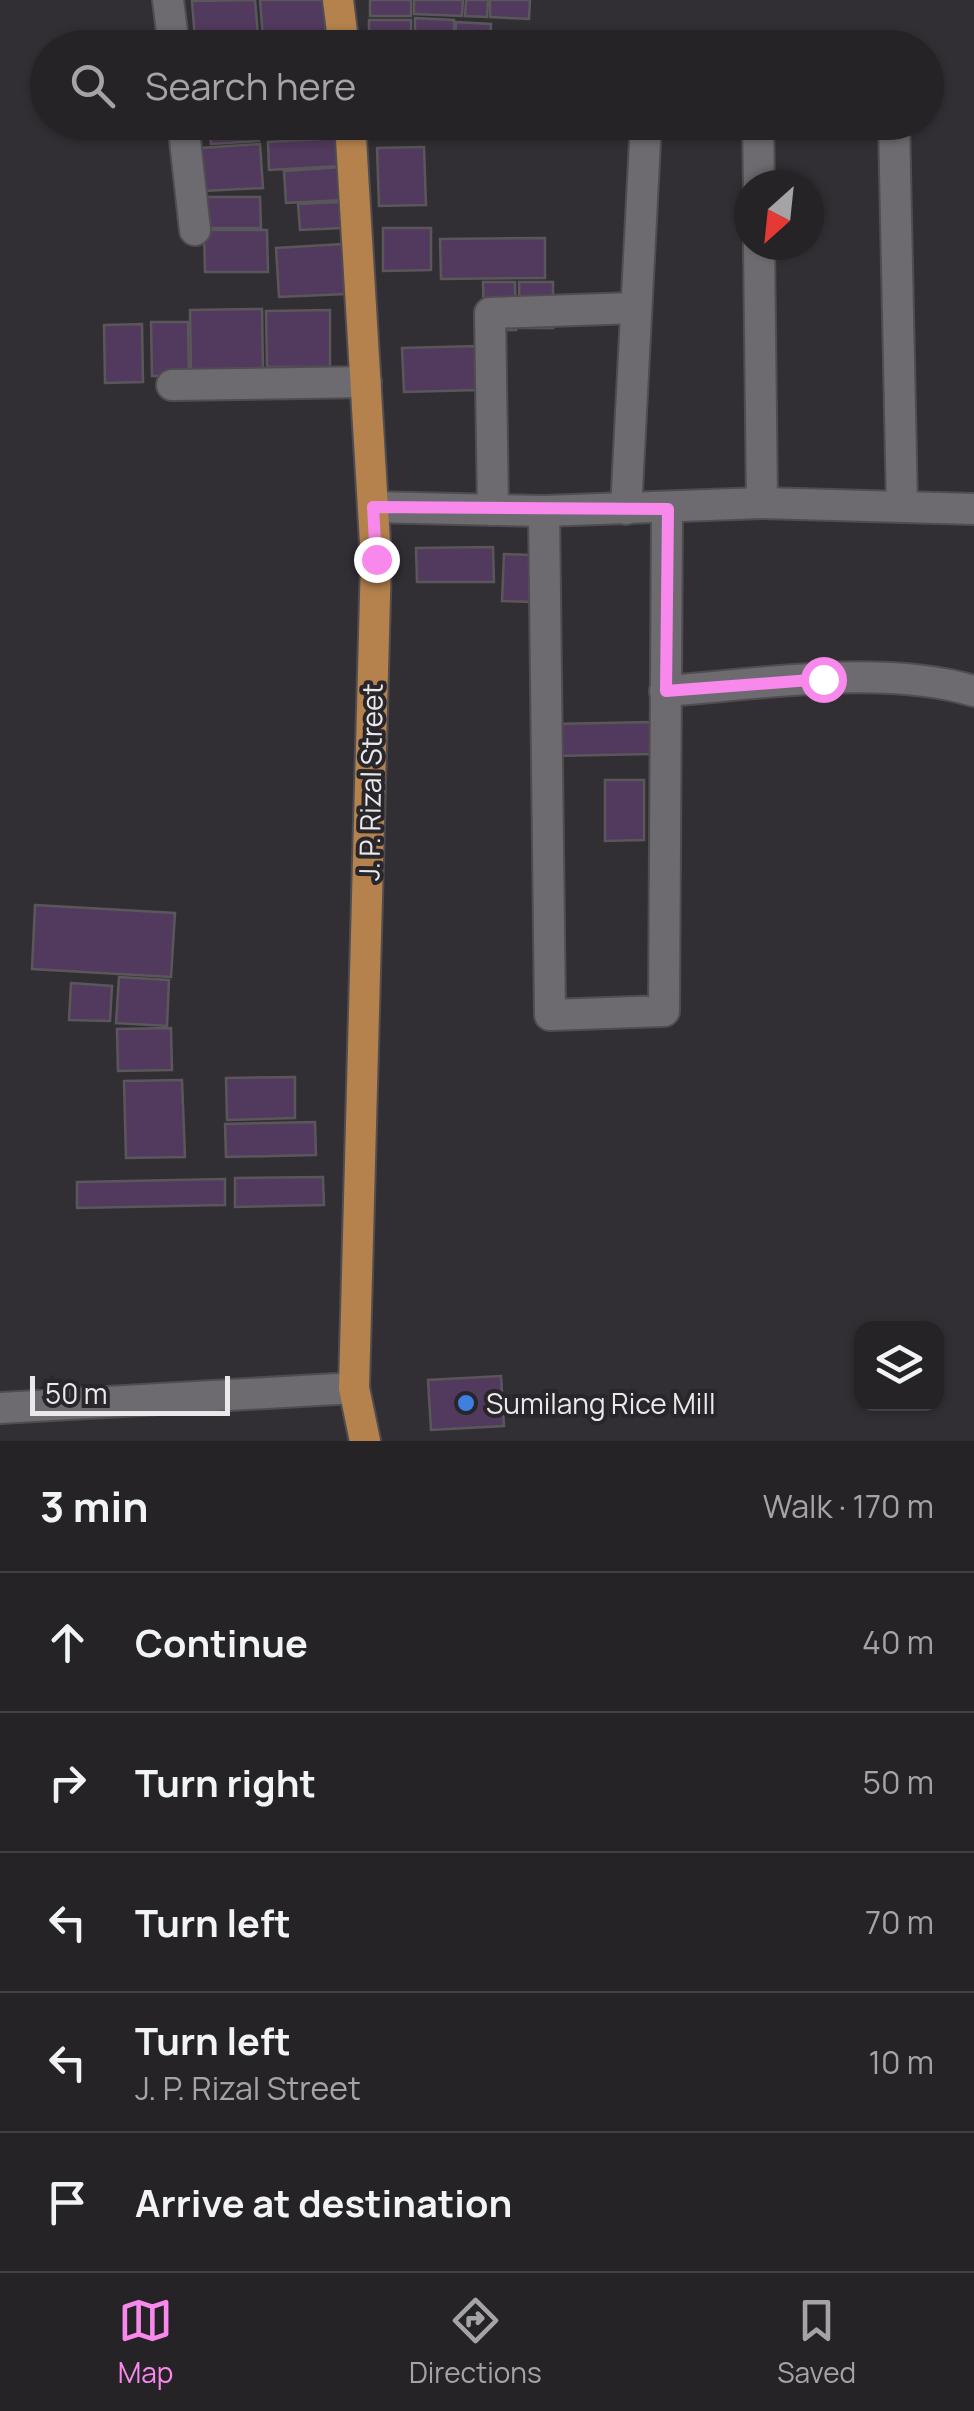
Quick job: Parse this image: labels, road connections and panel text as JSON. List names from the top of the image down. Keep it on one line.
{"streets":{"main road":["J. P. Rizal Street"]},"places":["Sumilang Rice Mill"],"scale_bar":"50 m","north":"bottom left","page":{"search":"Search here","scale":"50 m","heading":["3 min","Walk · 170 m"],"list":[["Continue","40 m"],["Turn right","50 m"],["Turn left","70 m"],["Turn left","J. P. Rizal Street","10 m"],"Arrive at destination"],"nav":["Map","Directions","Saved"]}}
